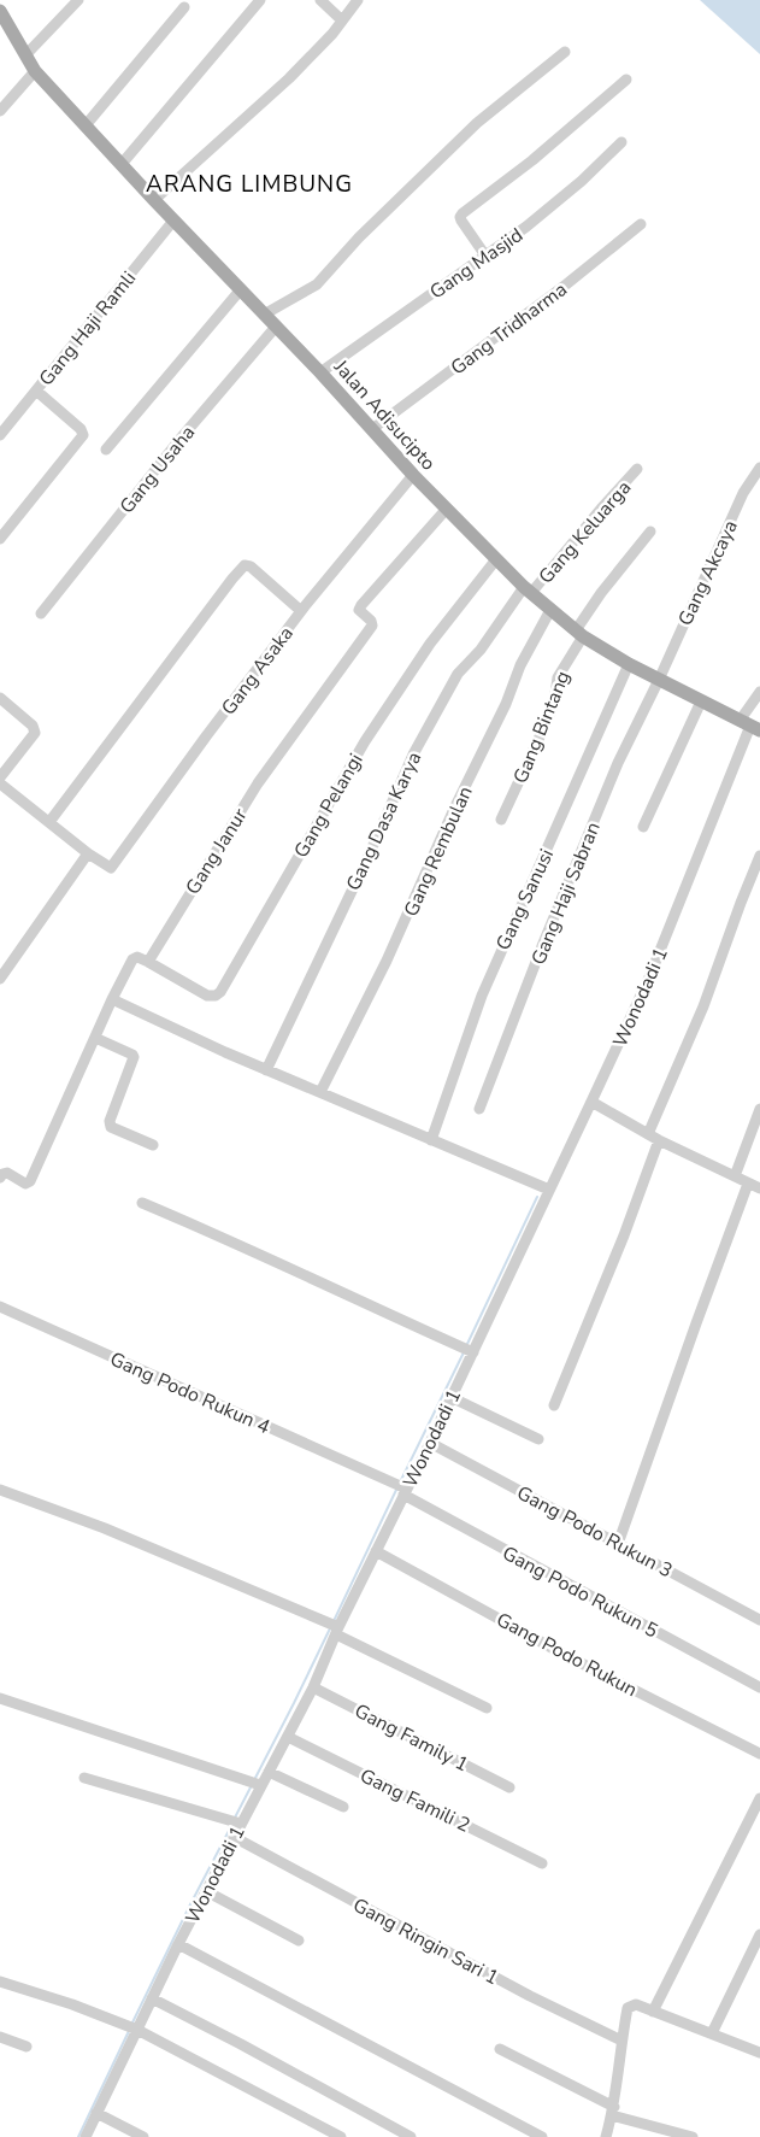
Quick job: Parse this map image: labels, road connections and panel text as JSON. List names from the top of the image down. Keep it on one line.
{"streets":{"main road":["Jalan Adisucipto"],"street":["Gang Masjid","Gang Haji Ramli","Gang Tridharma","Gang Usaha","Gang Keluarga","Gang Akcaya","Gang Asaka","Gang Bintang","Gang Pelangi","Gang Dasa Karya","Gang Janur","Gang Rembulan","Gang Haji Sabran","Gang Sanusi","Wonodadi 1","Gang Podo Rukun 4","Gang Podo Rukun 3","Gang Podo Rukun 5","Gang Podo Rukun","Gang Family 1","Gang Famili 2","Gang Ringin Sari 1"]},"crossings":[["Gang Masjid","Jalan Adisucipto"],["Gang Haji Ramli","Jalan Adisucipto"],["Gang Tridharma","Jalan Adisucipto"],["Jalan Adisucipto","Gang Usaha"],["Jalan Adisucipto","Gang Keluarga"],["Jalan Adisucipto","Gang Akcaya"],["Jalan Adisucipto","Gang Asaka"],["Jalan Adisucipto","Gang Bintang"],["Jalan Adisucipto","Gang Pelangi"],["Jalan Adisucipto","Gang Dasa Karya"],["Jalan Adisucipto","Gang Janur"],["Jalan Adisucipto","Gang Rembulan"],["Jalan Adisucipto","Gang Haji Sabran"],["Jalan Adisucipto","Gang Sanusi"],["Jalan Adisucipto","Wonodadi 1"],["Gang Keluarga","Gang Dasa Karya"],["Gang Akcaya","Gang Haji Sabran"],["Gang Pelangi","Gang Janur"],["Wonodadi 1","Gang Podo Rukun 4"],["Wonodadi 1","Gang Podo Rukun 3"],["Wonodadi 1","Gang Podo Rukun 5"],["Wonodadi 1","Gang Podo Rukun"],["Wonodadi 1","Gang Family 1"],["Wonodadi 1","Gang Famili 2"],["Wonodadi 1","Gang Ringin Sari 1"],["Gang Podo Rukun 4","Gang Podo Rukun 5"]],"districts":["ARANG LIMBUNG"]}
